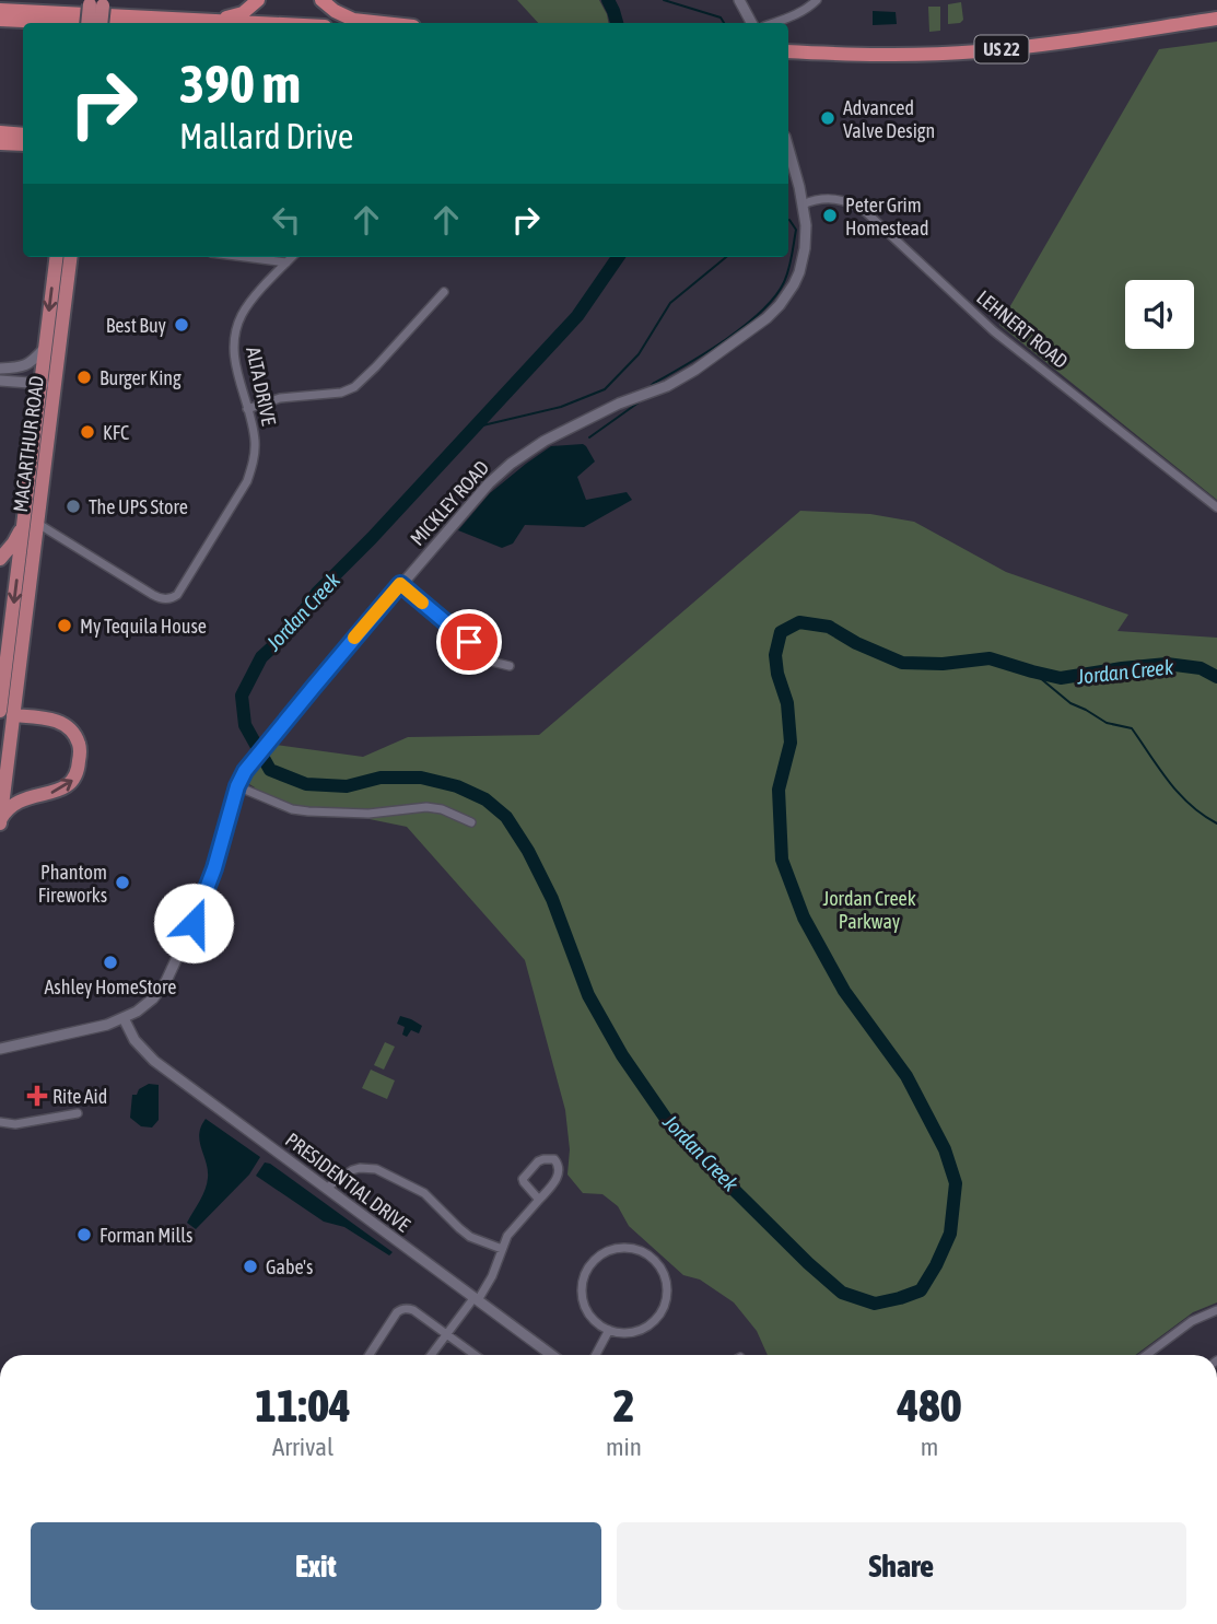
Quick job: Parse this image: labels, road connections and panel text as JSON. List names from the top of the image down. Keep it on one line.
{"streets":{"highway":["US 22","MACARTHUR ROAD"],"street":["LEHNERT ROAD","ALTA DRIVE","MICKLEY ROAD","PRESIDENTIAL DRIVE"]},"crossings":[["LEHNERT ROAD","MICKLEY ROAD"],["ALTA DRIVE","MACARTHUR ROAD"],["MICKLEY ROAD","PRESIDENTIAL DRIVE"]],"water":["Jordan Creek"],"parks":["Jordan Creek Parkway"],"places":{"other":["Advanced Valve Design","Peter Grim Homestead","Best Buy","Burger King","KFC","The UPS Store","My Tequila House","Phantom Fireworks","Ashley HomeStore","Forman Mills","Gabe's"],"health":["Rite Aid"]},"page":{"turn":["390 m","Mallard Drive"],"eta":["11:04","Arrival","2","min","480","m"],"buttons":["Exit","Share"]}}
